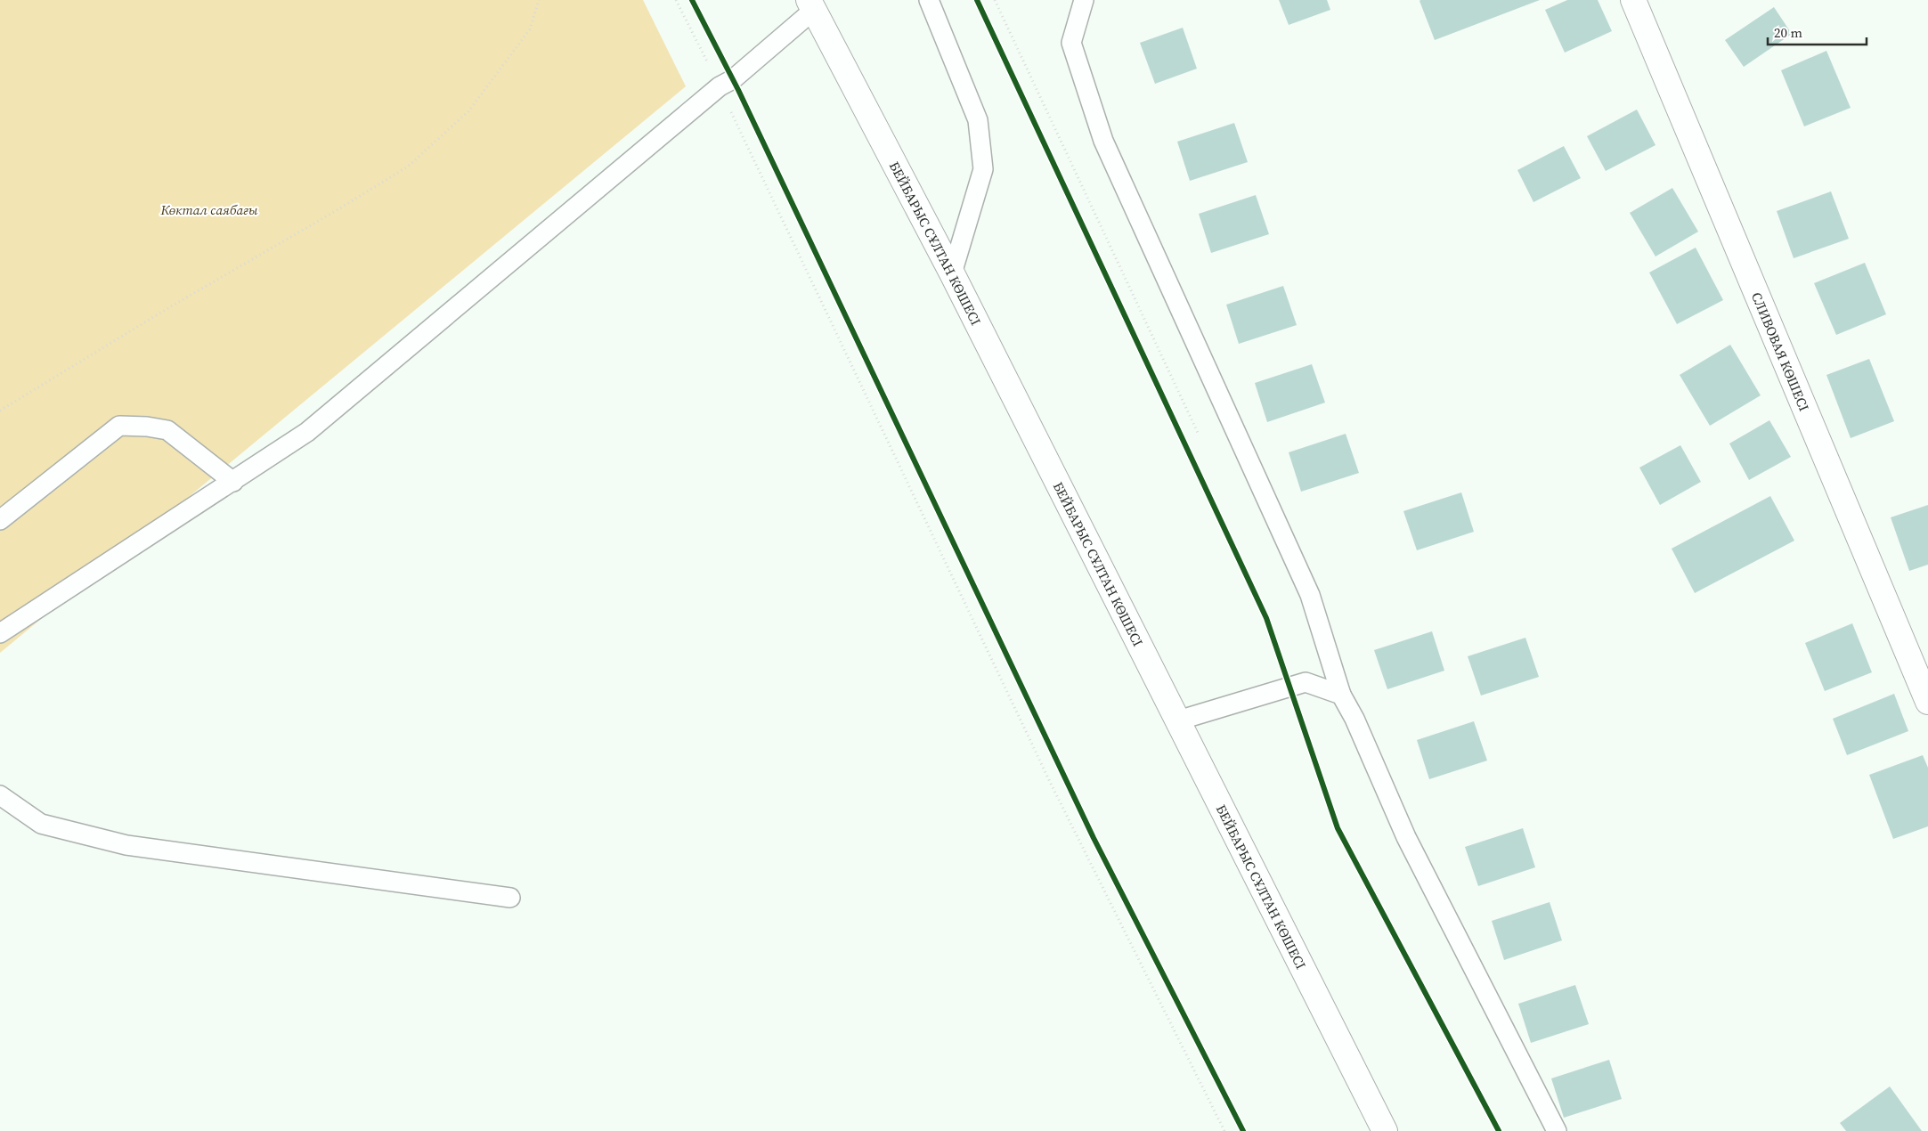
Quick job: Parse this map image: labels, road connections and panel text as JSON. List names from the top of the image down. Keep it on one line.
{"streets":{"street":["БЕЙБАРЫС СҰЛТАН КӨШЕСІ","СЛИВОВАЯ КӨШЕСІ"]},"parks":["Көктал саябағы"],"scale_bar":"20 m"}
